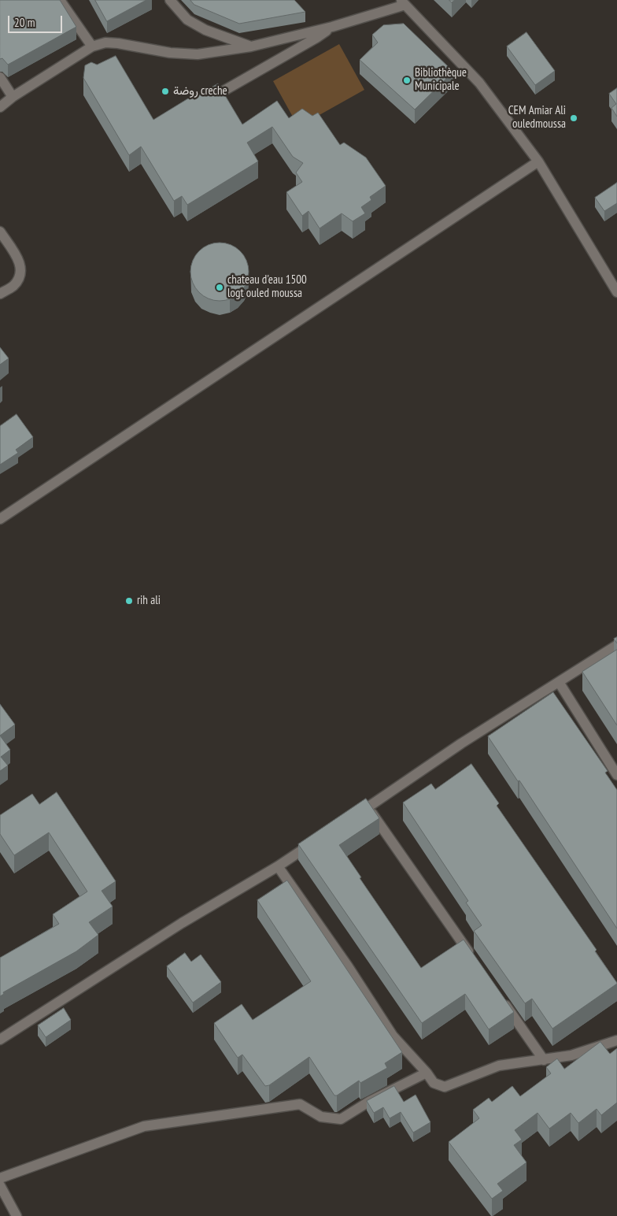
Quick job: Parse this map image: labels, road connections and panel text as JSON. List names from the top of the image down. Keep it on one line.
{"places":["Bibliothèque Municipale","روضة creche","CEM Amiar Ali ouledmoussa","chateau d'eau 1500 logt ouled moussa","rih ali"],"scale_bar":"20 m"}
